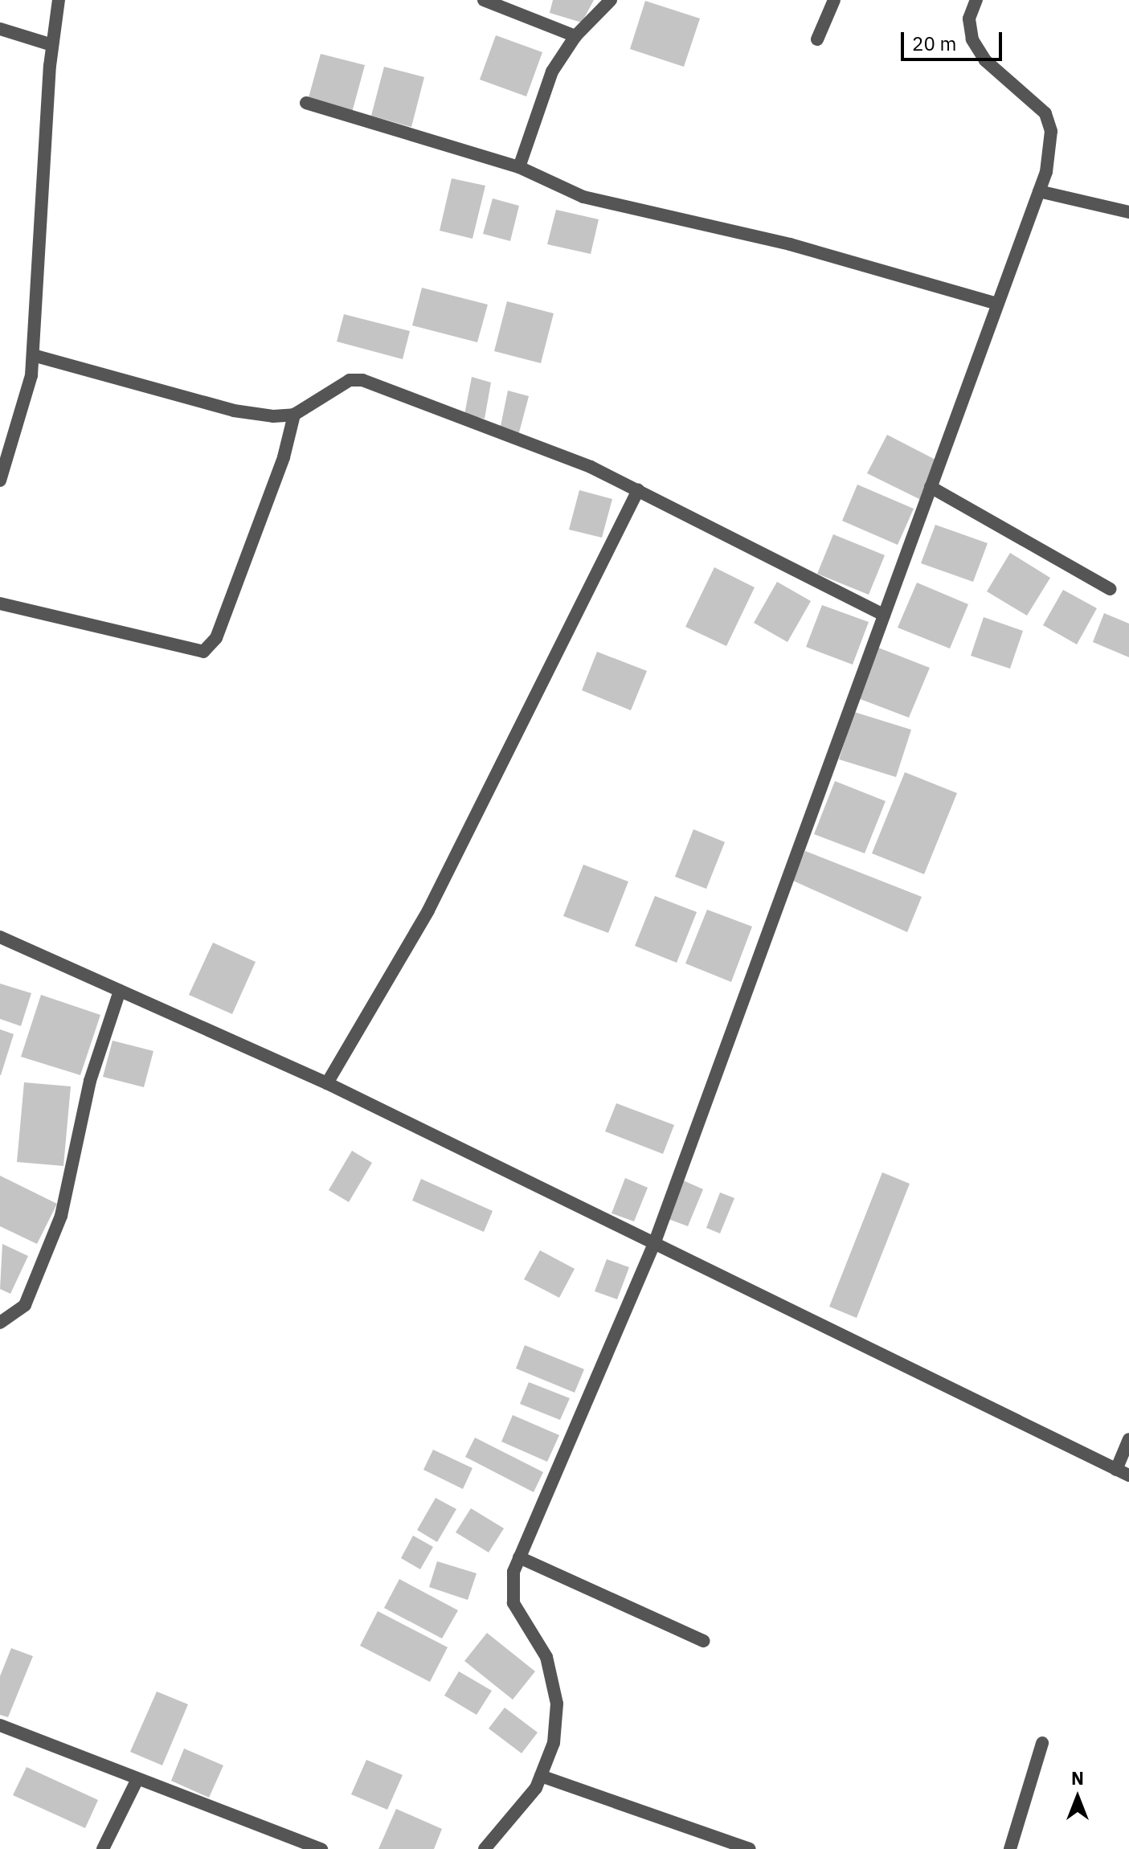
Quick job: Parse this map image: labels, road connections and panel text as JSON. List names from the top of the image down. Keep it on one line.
{"scale_bar":"20 m","north":"top"}
